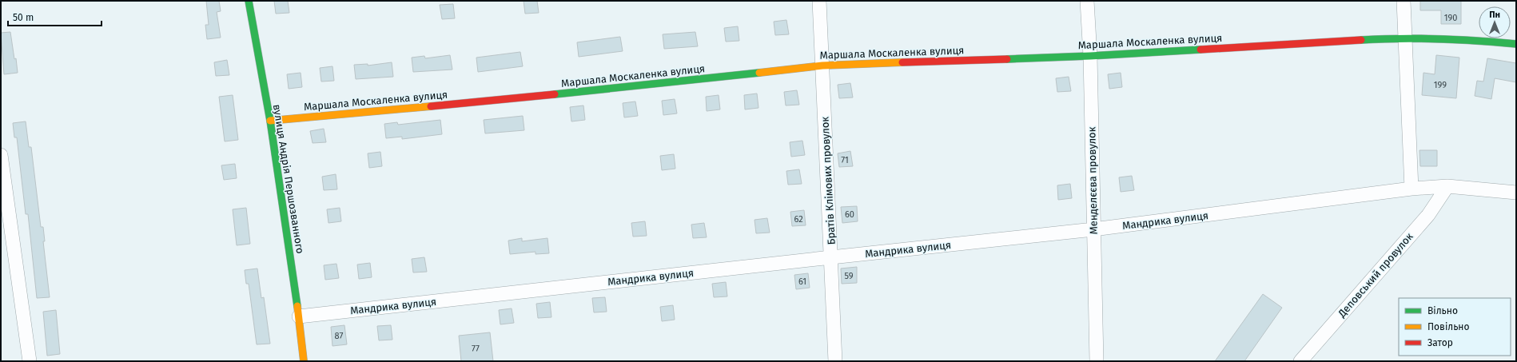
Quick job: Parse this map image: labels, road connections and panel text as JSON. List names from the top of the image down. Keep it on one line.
{"streets":{"street":["Маршала Москаленка вулиця","вулиця Андрія Першозванного","Братів Клімових провулок","Менделєєва провулок","Мандрика вулиця","Деповський провулок"]},"crossings":[["Маршала Москаленка вулиця","вулиця Андрія Першозванного"],["Маршала Москаленка вулиця","Братів Клімових провулок"],["Маршала Москаленка вулиця","Менделєєва провулок"],["вулиця Андрія Першозванного","Мандрика вулиця"],["Братів Клімових провулок","Мандрика вулиця"],["Менделєєва провулок","Мандрика вулиця"],["Мандрика вулиця","Деповський провулок"]],"house_numbers":["190","199","71","60","62","59","61","87","77"],"legend":["Вільно","Повільно","Затор"],"scale_bar":"50 m","north":"top"}
